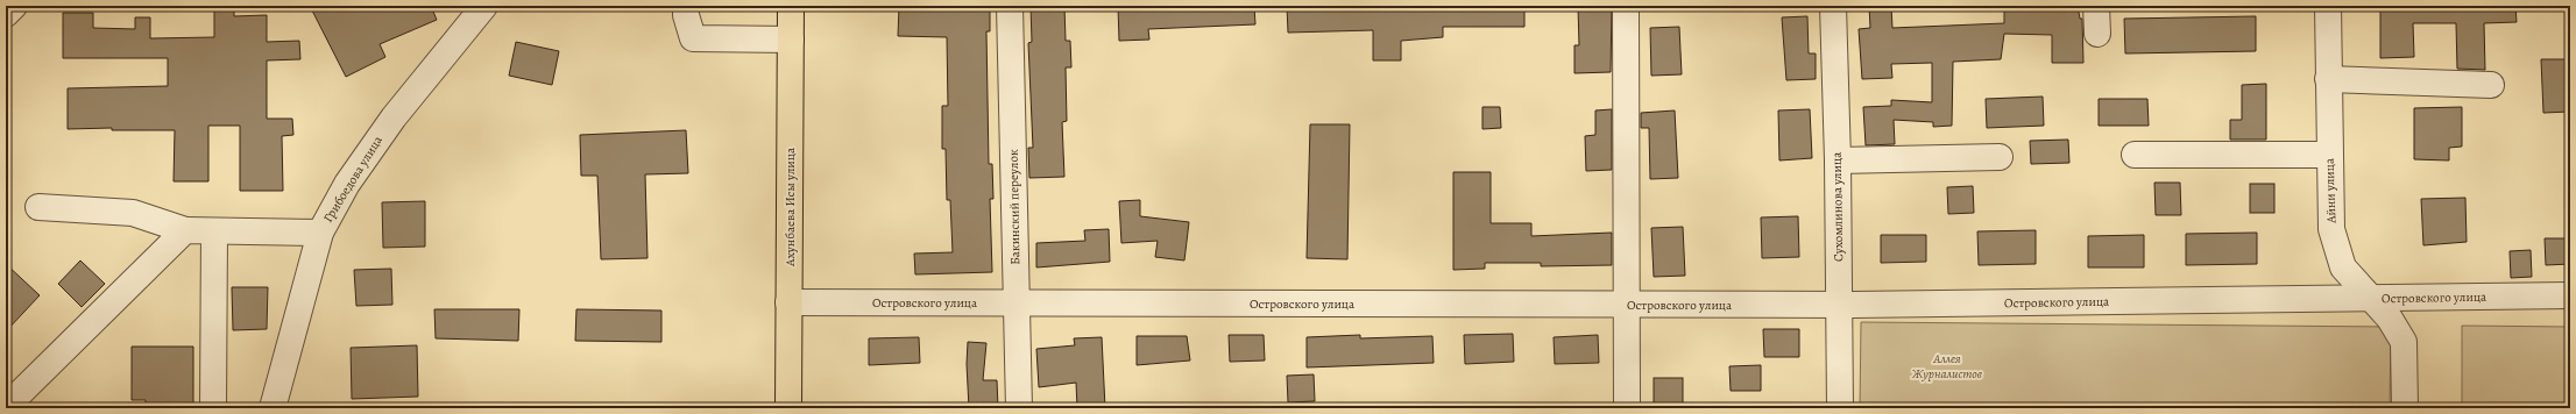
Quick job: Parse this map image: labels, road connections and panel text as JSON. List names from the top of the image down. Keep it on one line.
{"streets":{"main road":["Ахунбаева Исы улица"],"street":["Грибоедова улица","Айни улица","Бакинский переулок","Сухомлинова улица","Островского улица"]},"crossings":[["Айни улица","Островского улица"],["Ахунбаева Исы улица","Островского улица"],["Бакинский переулок","Островского улица"],["Сухомлинова улица","Островского улица"]],"parks":["Аллея Журналистов"]}
